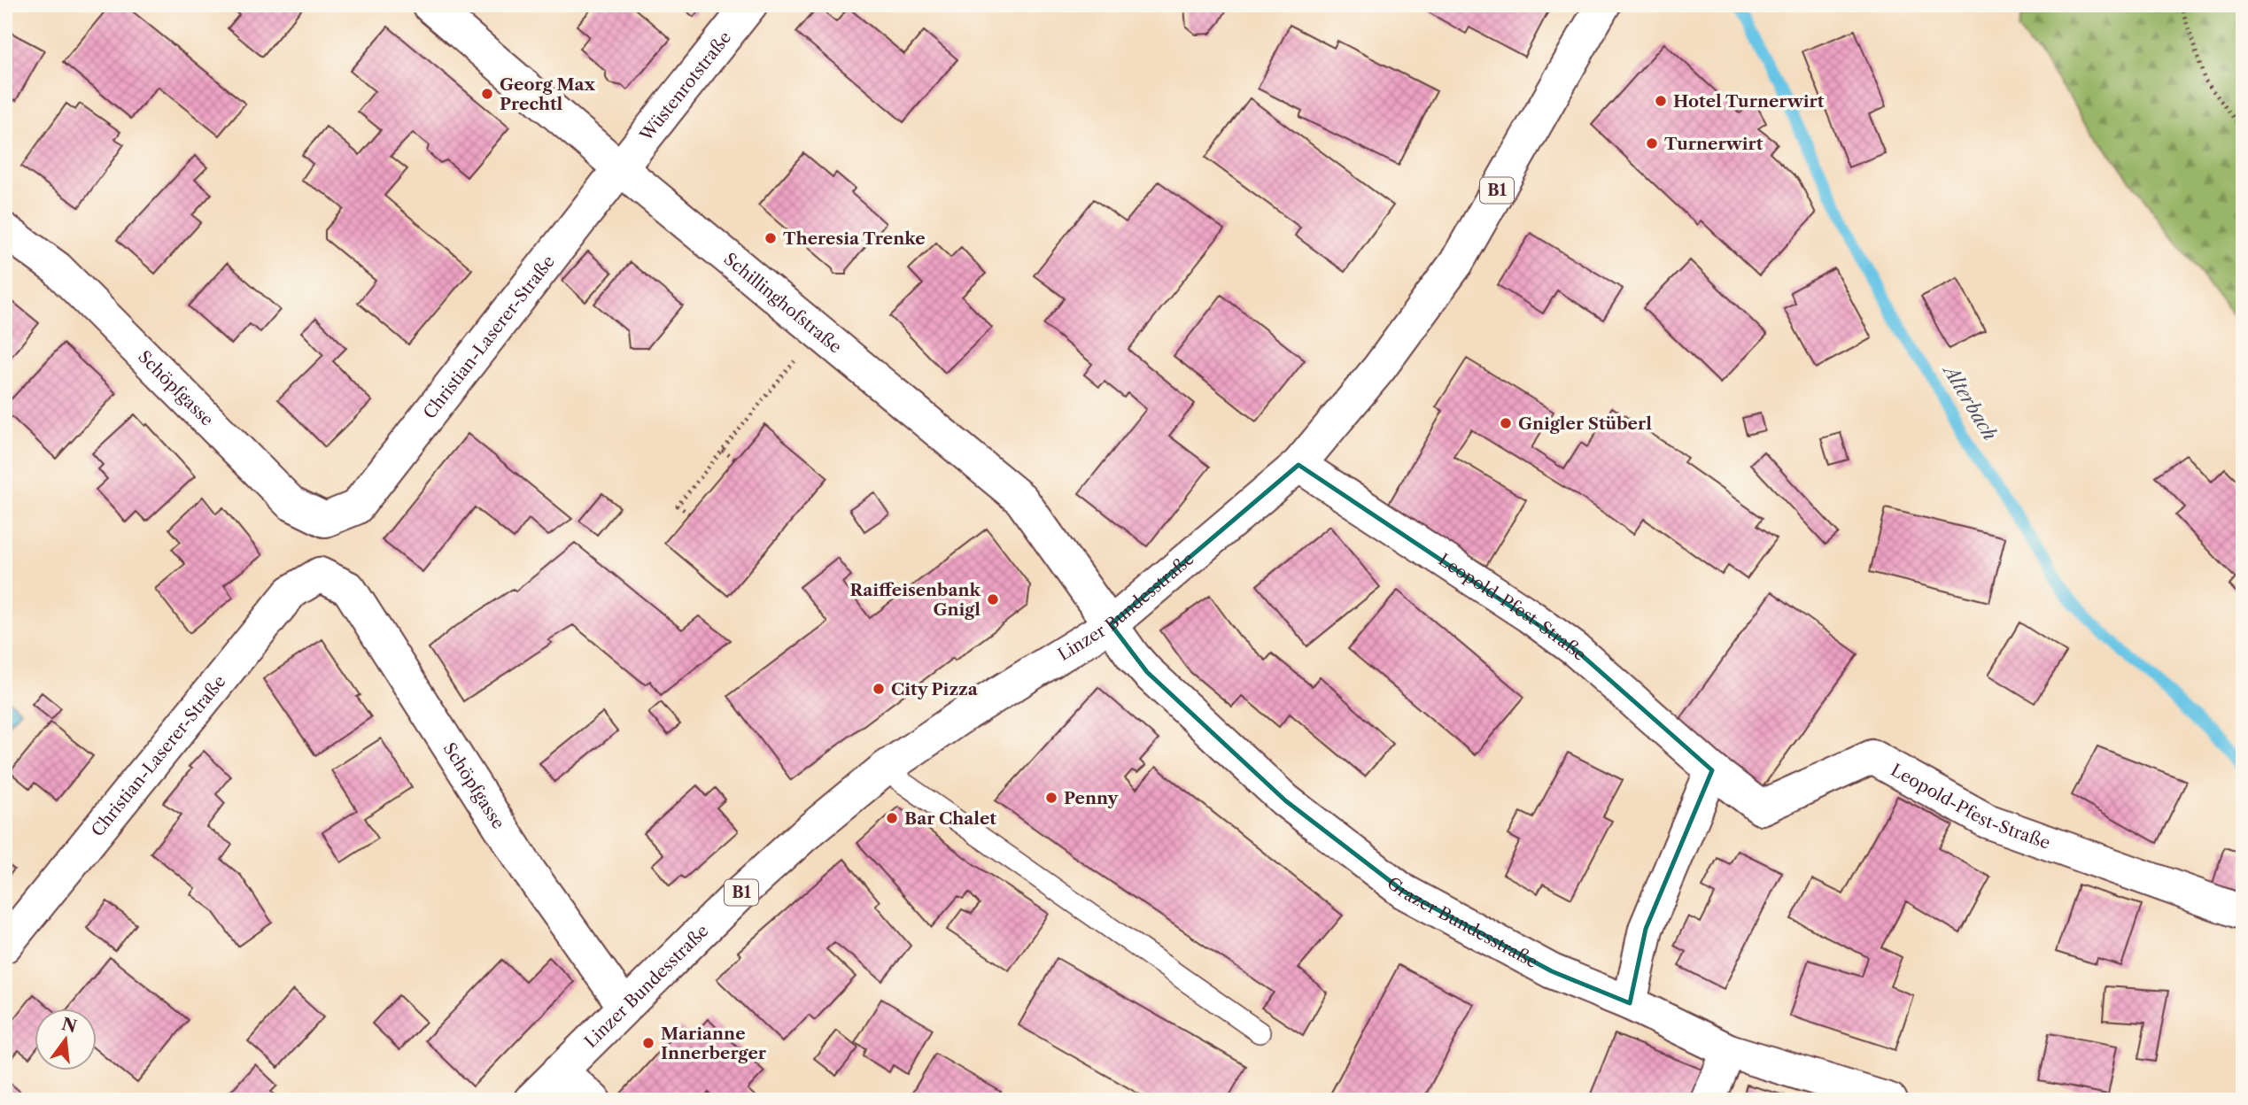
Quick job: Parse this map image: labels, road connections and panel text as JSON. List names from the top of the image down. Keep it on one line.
{"streets":{"street":["Wüstenrotstraße","B1","Schillinghofstraße","Christian-Laserer-Straße","Schöpfgasse","Linzer Bundesstraße","Leopold-Pfest-Straße","Grazer Bundesstraße"]},"crossings":[["Wüstenrotstraße","Schillinghofstraße"],["Wüstenrotstraße","Christian-Laserer-Straße"],["Schillinghofstraße","Christian-Laserer-Straße"],["Schillinghofstraße","Linzer Bundesstraße"],["Schillinghofstraße","Grazer Bundesstraße"],["Christian-Laserer-Straße","Schöpfgasse"],["Schöpfgasse","Linzer Bundesstraße"],["Linzer Bundesstraße","Leopold-Pfest-Straße"],["Linzer Bundesstraße","Grazer Bundesstraße"]],"water":["Alterbach"],"places":["Georg Max Prechtl","Hotel Turnerwirt","Turnerwirt","Theresia Trenke","Gnigler Stüberl","Raiffeisenbank Gnigl","City Pizza","Penny","Bar Chalet","Marianne Innerberger"],"north":"top"}
